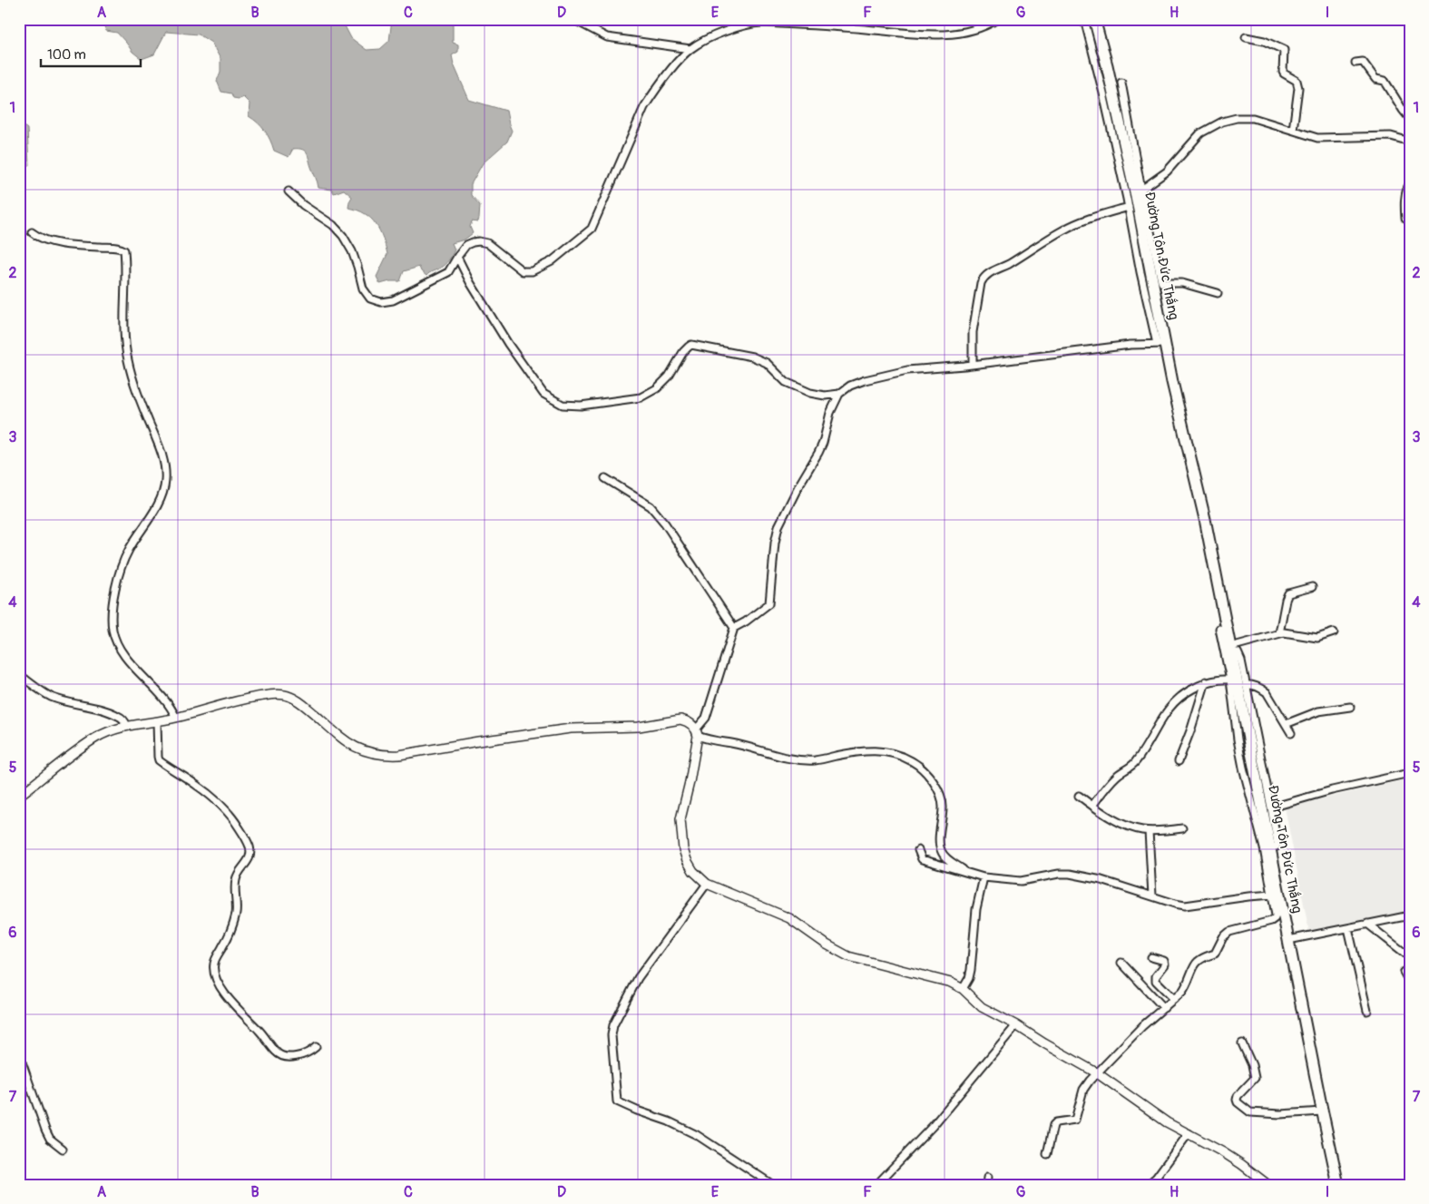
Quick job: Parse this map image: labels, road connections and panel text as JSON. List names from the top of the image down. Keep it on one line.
{"streets":{"highway":["Đường Tôn Đức Thắng"]},"scale_bar":"100 m","grid":{"columns":["A","B","C","D","E","F","G","H","I"],"rows":["1","2","3","4","5","6","7"]}}
